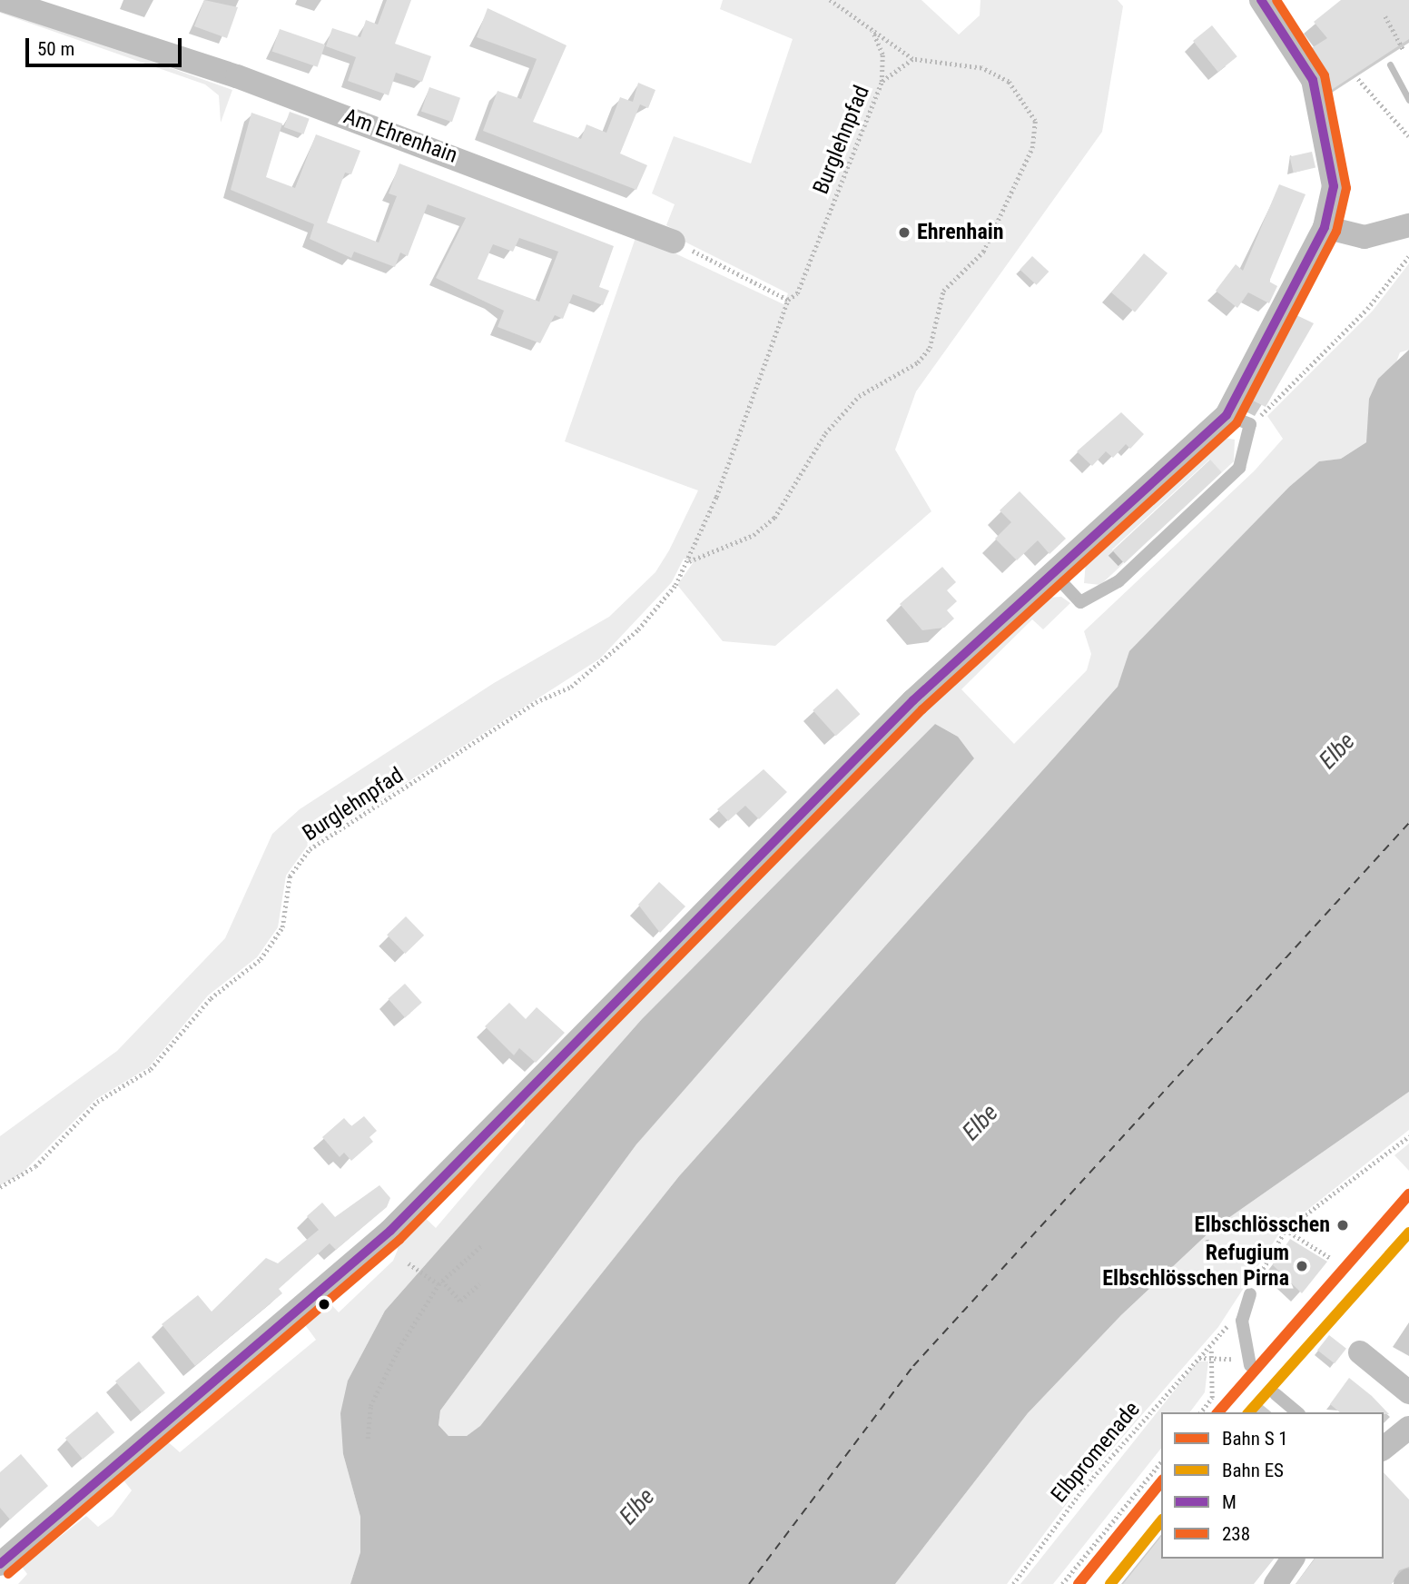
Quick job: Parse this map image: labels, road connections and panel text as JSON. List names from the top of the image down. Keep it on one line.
{"streets":{"street":["Am Ehrenhain"],"path":["Burglehnpfad","Elbpromenade"]},"water":["Elbe"],"places":["Ehrenhain","Elbschlösschen","Refugium Elbschlösschen Pirna"],"lines":["transit line M","transit line 238","rail line ES"],"legend":["Bahn S 1","Bahn ES","M","238"],"scale_bar":"50 m"}
